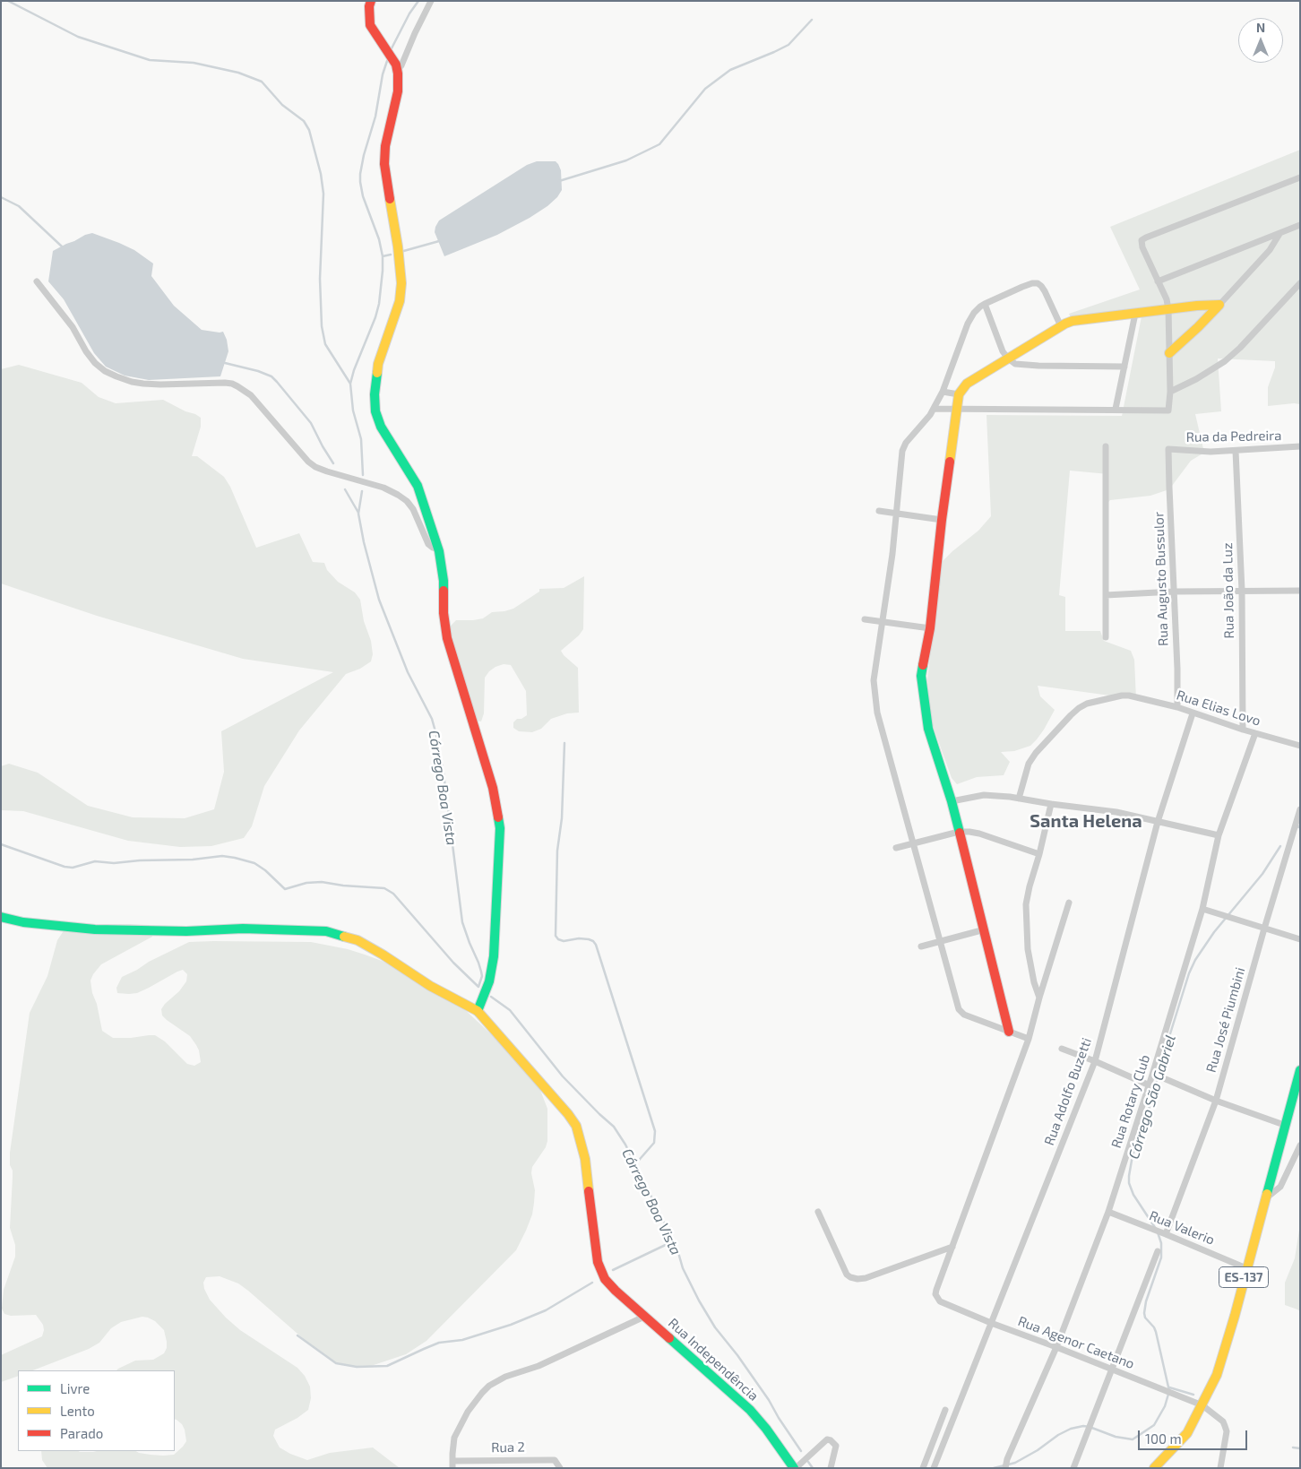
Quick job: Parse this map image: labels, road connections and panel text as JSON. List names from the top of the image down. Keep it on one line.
{"streets":{"street":["Rua da Pedreira","Rua Augusto Bussulor","Rua João da Luz","Rua Elias Lovo","Rua José Piumbini","Rua Adolfo Buzetti","Rua Rotary Club","Rua Valerio","ES-137","Rua Agenor Caetano","Rua Independência","Rua 2"]},"crossings":[["Rua da Pedreira","Rua Augusto Bussulor"],["Rua da Pedreira","Rua João da Luz"],["Rua Augusto Bussulor","Rua Elias Lovo"],["Rua João da Luz","Rua Elias Lovo"],["Rua Elias Lovo","Rua Adolfo Buzetti"],["Rua Elias Lovo","Rua Rotary Club"],["Rua José Piumbini","Rua Valerio"],["Rua Adolfo Buzetti","Rua Agenor Caetano"],["Rua Rotary Club","Rua Valerio"],["Rua Rotary Club","Rua Agenor Caetano"],["Rua Valerio","ES-137"],["ES-137","Rua Agenor Caetano"]],"districts":["Santa Helena"],"water":["Córrego Boa Vista","Córrego São Gabriel"],"legend":["Livre","Lento","Parado"],"scale_bar":"100 m","north":"top"}
